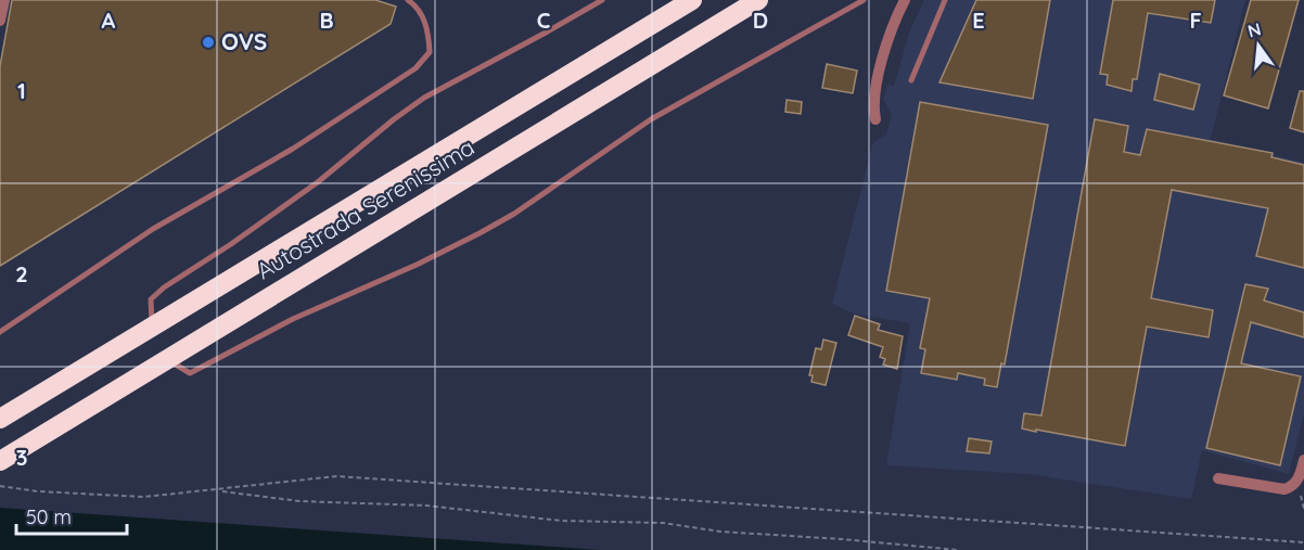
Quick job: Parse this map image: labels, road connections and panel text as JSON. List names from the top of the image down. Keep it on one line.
{"streets":{"highway":["Autostrada Serenissima"]},"places":["OVS"],"scale_bar":"50 m","north":"top","grid":{"columns":["A","B","C","D","E","F"],"rows":["1","2","3"]}}
